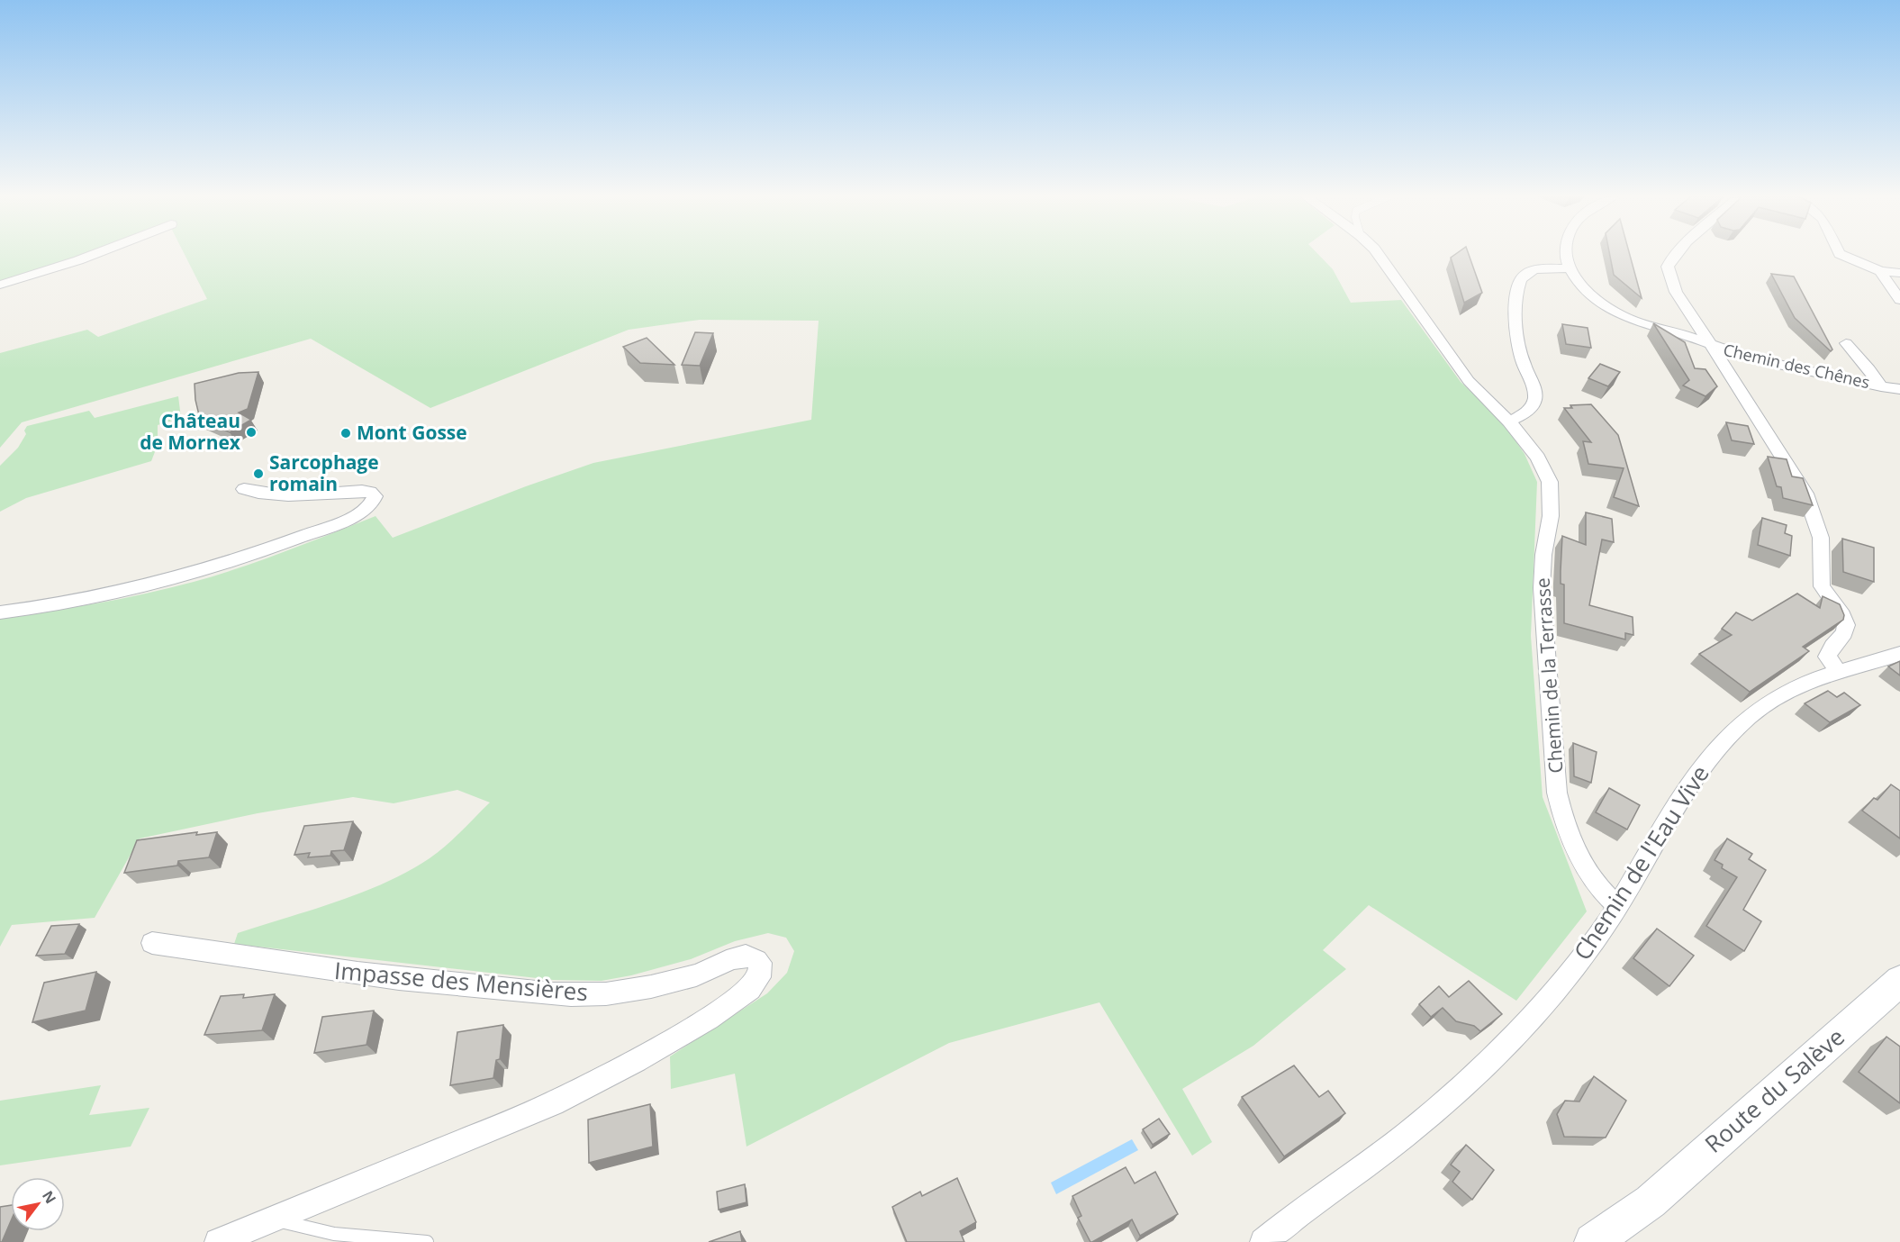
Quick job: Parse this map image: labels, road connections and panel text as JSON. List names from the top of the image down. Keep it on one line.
{"streets":{"main road":["Route du Salève"],"street":["Chemin des Chênes","Chemin de la Terrasse","Chemin de l'Eau Vive","Impasse des Mensières"]},"crossings":[["Chemin des Chênes","Chemin de l'Eau Vive"],["Chemin de la Terrasse","Chemin de l'Eau Vive"]],"places":["Château de Mornex","Mont Gosse","Sarcophage romain"],"north":"top right"}
